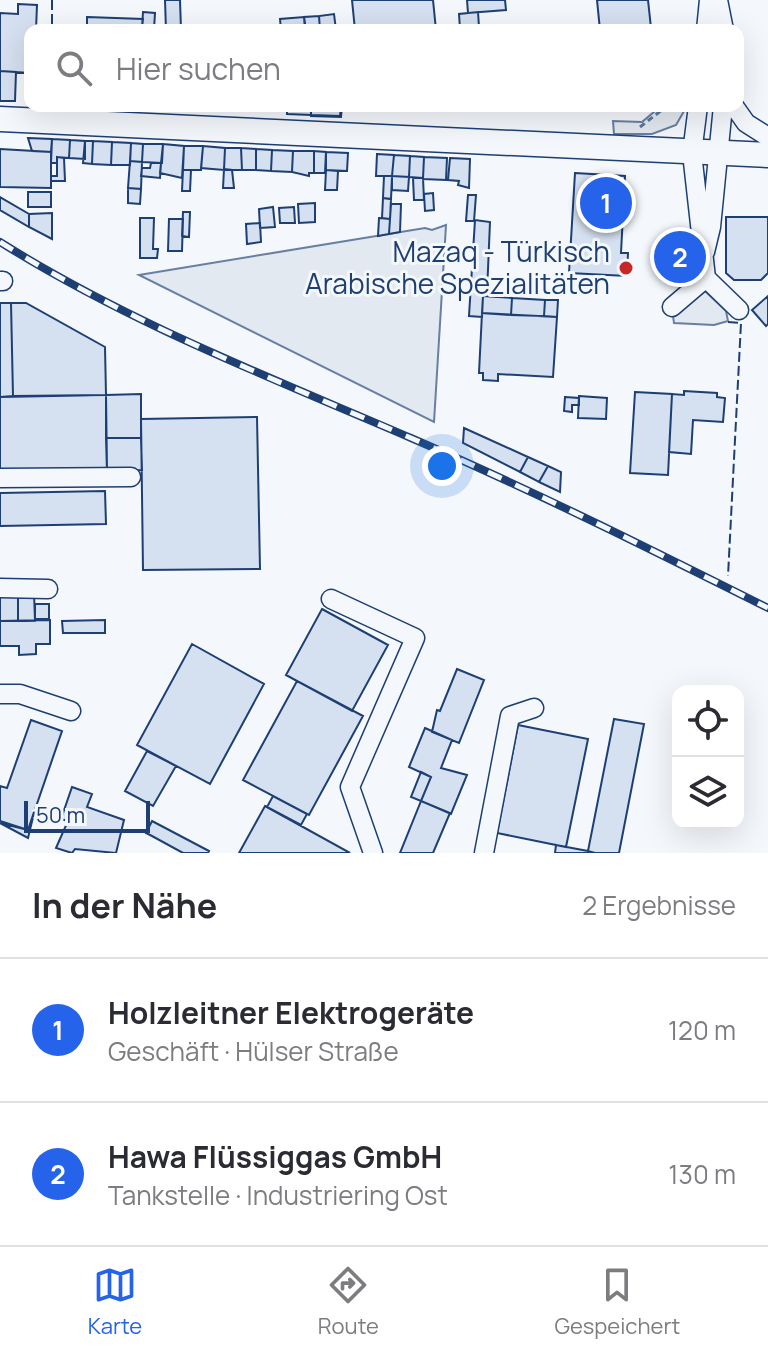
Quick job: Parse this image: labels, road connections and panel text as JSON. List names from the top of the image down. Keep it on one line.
{"places":["Mazaq - Türkisch Arabische Spezialitäten"],"scale_bar":"50 m","page":{"search":"Hier suchen","pins":["1","2"],"scale":"50 m","heading":["In der Nähe","2 Ergebnisse"],"list":[{"mark":"1","name":"Holzleitner Elektrogeräte","note":"Geschäft · Hülser Straße","value":"120 m"},{"mark":"2","name":"Hawa Flüssiggas GmbH","note":"Tankstelle · Industriering Ost","value":"130 m"}],"nav":["Karte","Route","Gespeichert"]}}
